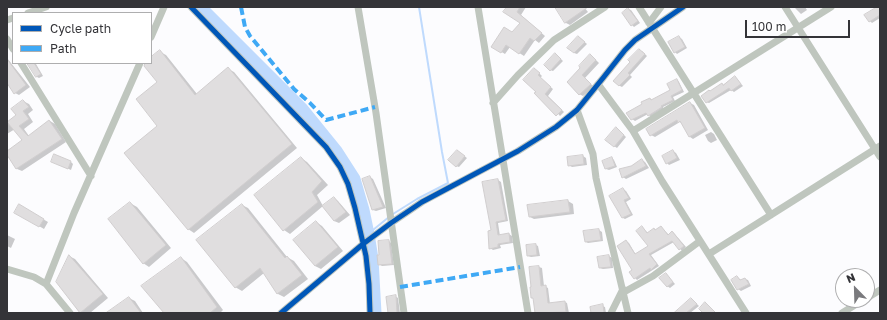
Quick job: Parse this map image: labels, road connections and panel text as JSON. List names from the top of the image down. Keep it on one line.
{"legend":["Cycle path","Path"],"scale_bar":"100 m","north":"top left"}
